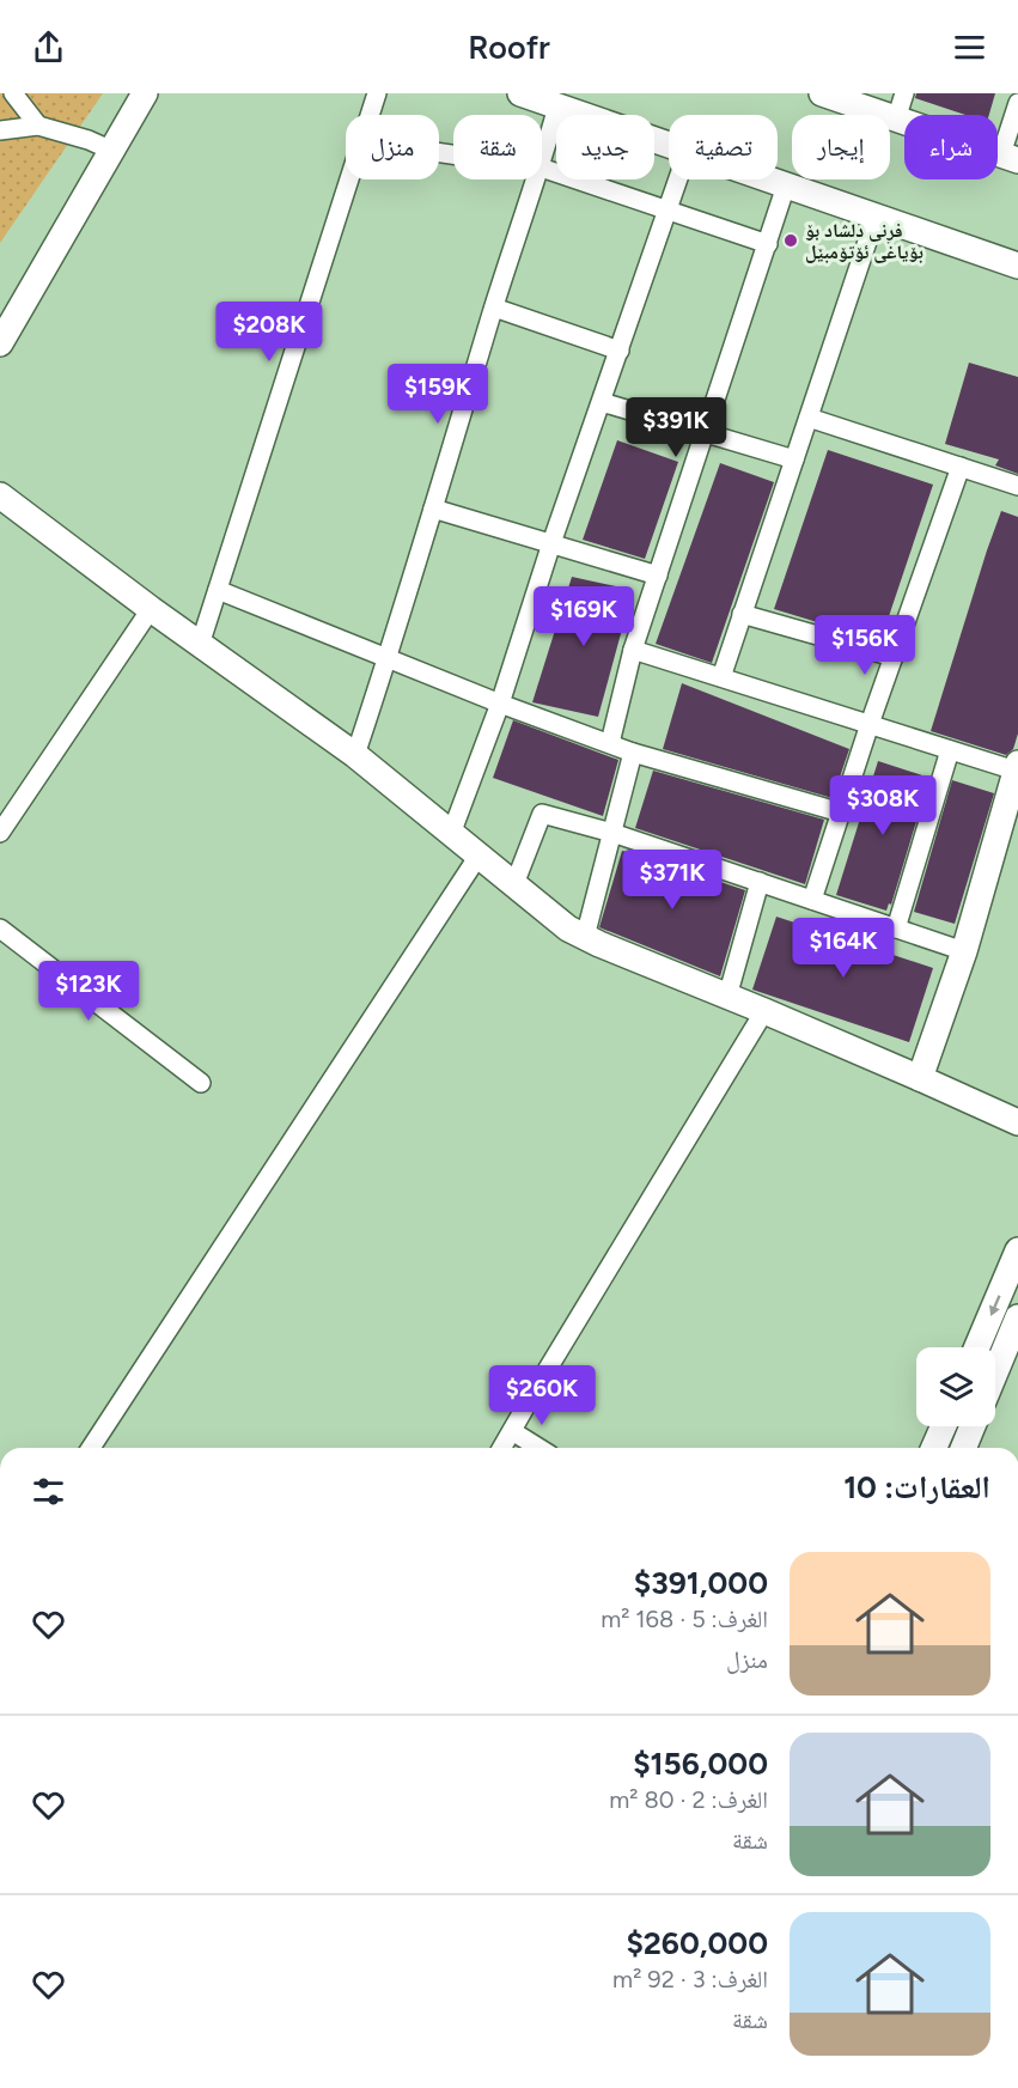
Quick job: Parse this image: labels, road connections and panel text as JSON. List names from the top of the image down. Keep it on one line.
{"places":["فڕنی دلشاد بۆ بۆیاغی ئۆتۆمبێل"],"page":{"header":"Roofr","chip":["شراء","إيجار","تصفية","جديد","شقة","منزل"],"price":["$208K","$159K","$391K","$169K","$156K","$308K","$371K","$164K","$123K","$260K"],"heading":"العقارات: 10","list":[{"name":"$391,000","note":"الغرف: 5 · 168 m² · منزل"},{"name":"$156,000","note":"الغرف: 2 · 80 m² · شقة"},{"name":"$260,000","note":"الغرف: 3 · 92 m² · شقة"}]}}
